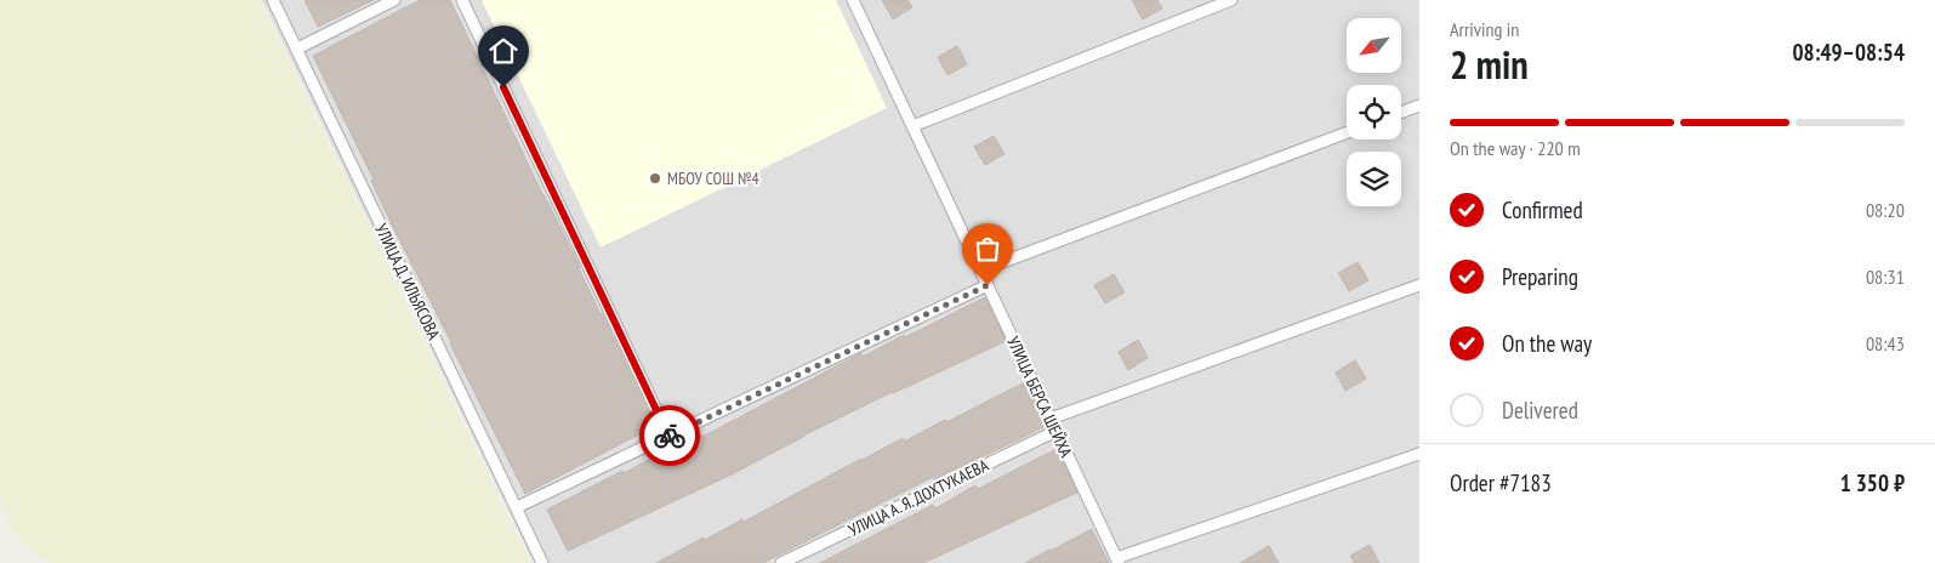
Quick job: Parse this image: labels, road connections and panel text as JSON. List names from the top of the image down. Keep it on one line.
{"streets":{"street":["УЛИЦА Д. ИЛЬЯСОВА","УЛИЦА БЕРСА ШЕЙХА","УЛИЦА А. Я. ДОХТУКАЕВА"]},"crossings":[["УЛИЦА БЕРСА ШЕЙХА","УЛИЦА А. Я. ДОХТУКАЕВА"]],"places":["МБОУ СОШ №4"],"north":"bottom left","page":{"heading":["2 min","Arriving in","08:49–08:54"],"panel":["Order #7183","1 350 ₽"],"bar":"On the way · 220 m","list":[["Confirmed","08:20"],["Preparing","08:31"],["On the way","08:43"],"Delivered"]}}
